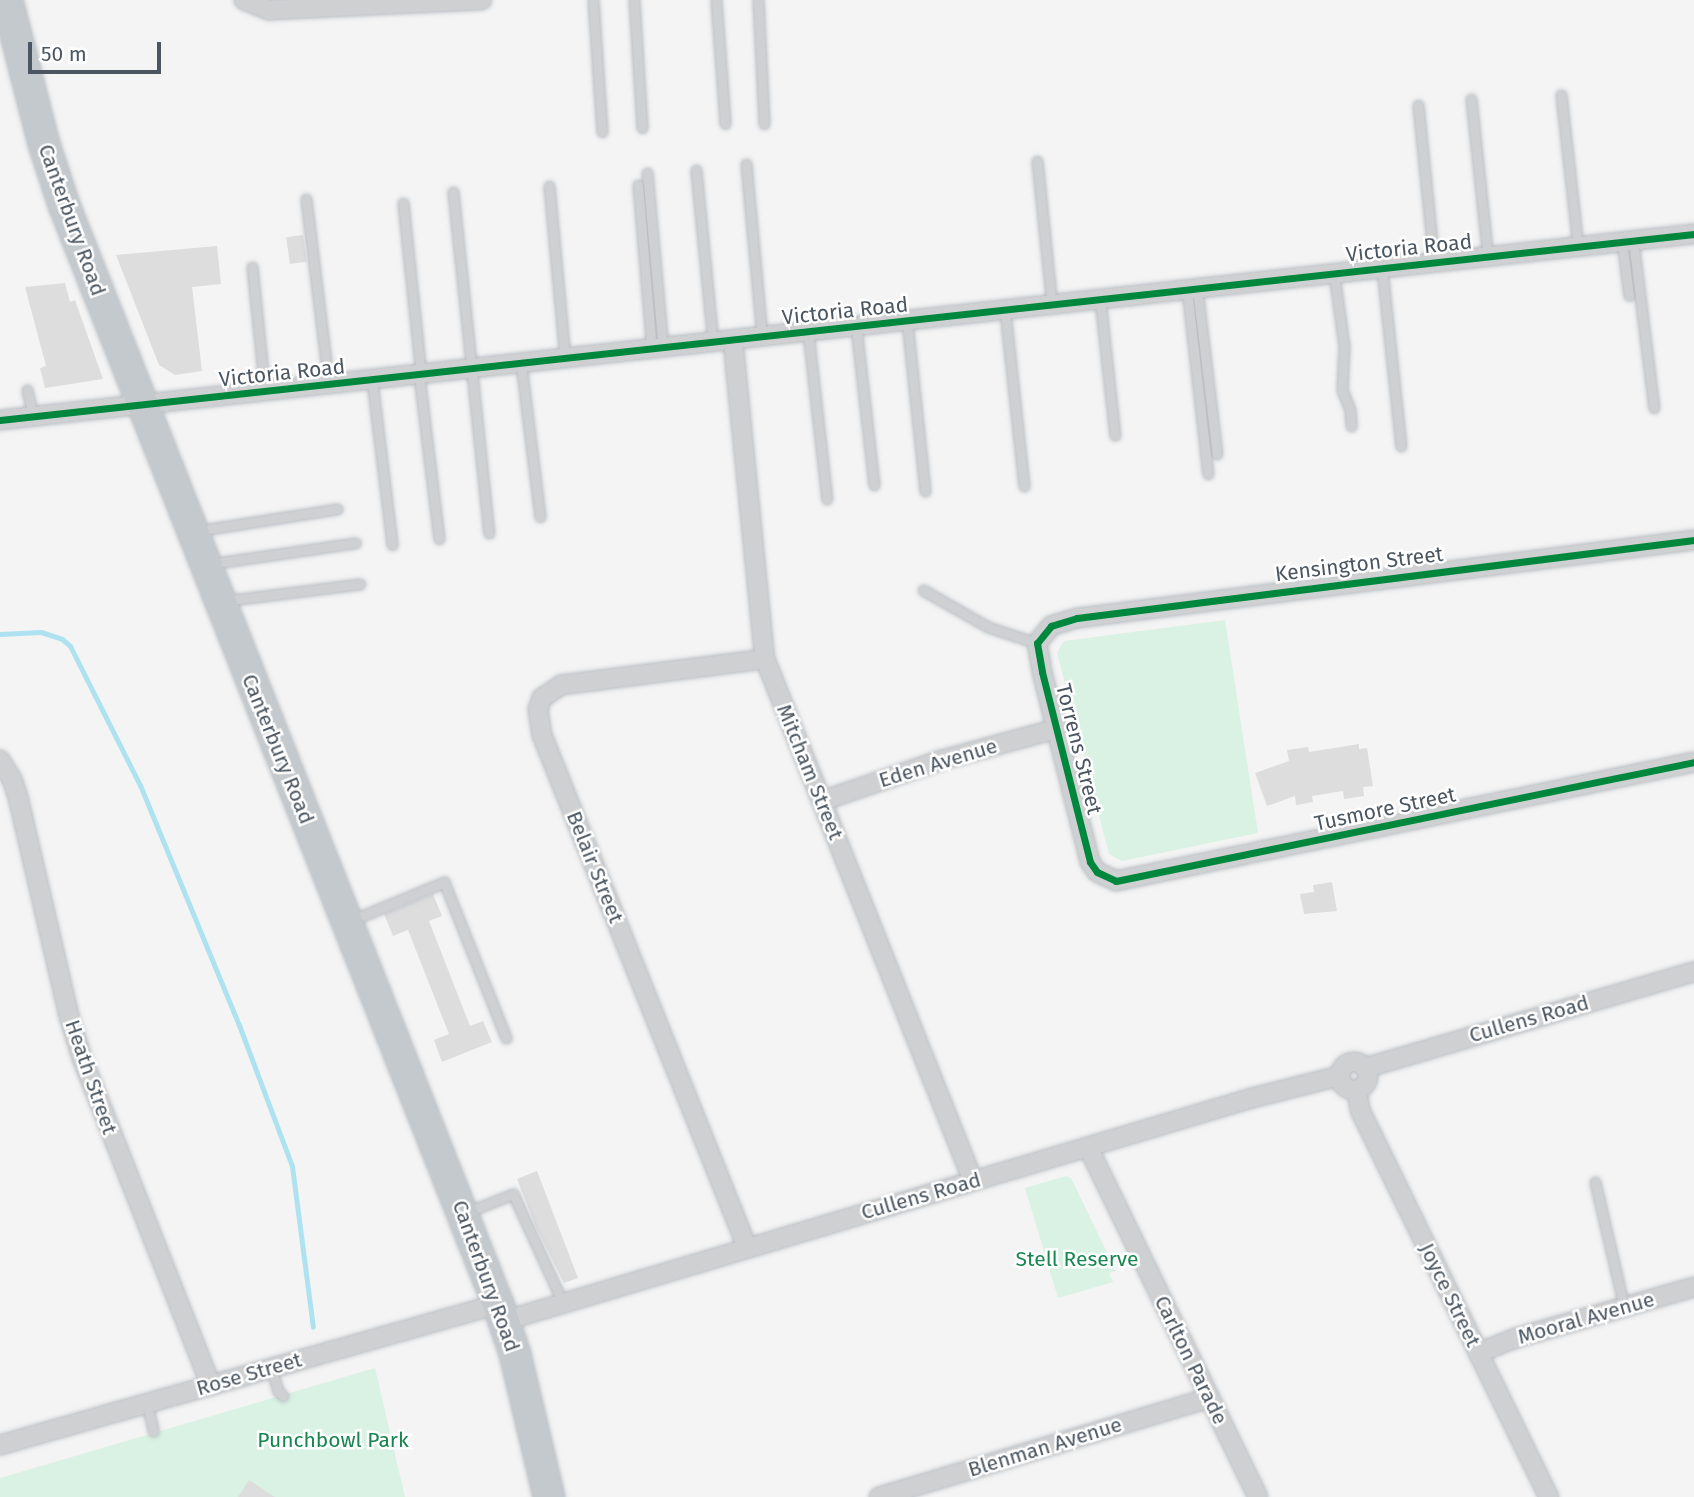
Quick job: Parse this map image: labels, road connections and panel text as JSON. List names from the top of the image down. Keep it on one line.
{"streets":{"highway":["Canterbury Road"],"street":["Victoria Road","Kensington Street","Torrens Street","Eden Avenue","Mitcham Street","Tusmore Street","Belair Street","Cullens Road","Heath Street","Joyce Street","Mooral Avenue","Carlton Parade","Rose Street","Blenman Avenue"]},"crossings":[["Canterbury Road","Victoria Road"],["Canterbury Road","Cullens Road"],["Canterbury Road","Rose Street"],["Victoria Road","Mitcham Street"],["Kensington Street","Torrens Street"],["Torrens Street","Eden Avenue"],["Torrens Street","Tusmore Street"],["Eden Avenue","Mitcham Street"],["Mitcham Street","Belair Street"],["Mitcham Street","Cullens Road"],["Belair Street","Cullens Road"],["Cullens Road","Joyce Street"],["Cullens Road","Carlton Parade"],["Cullens Road","Rose Street"],["Heath Street","Rose Street"],["Joyce Street","Mooral Avenue"],["Carlton Parade","Blenman Avenue"]],"parks":["Stell Reserve","Punchbowl Park"],"scale_bar":"50 m"}
